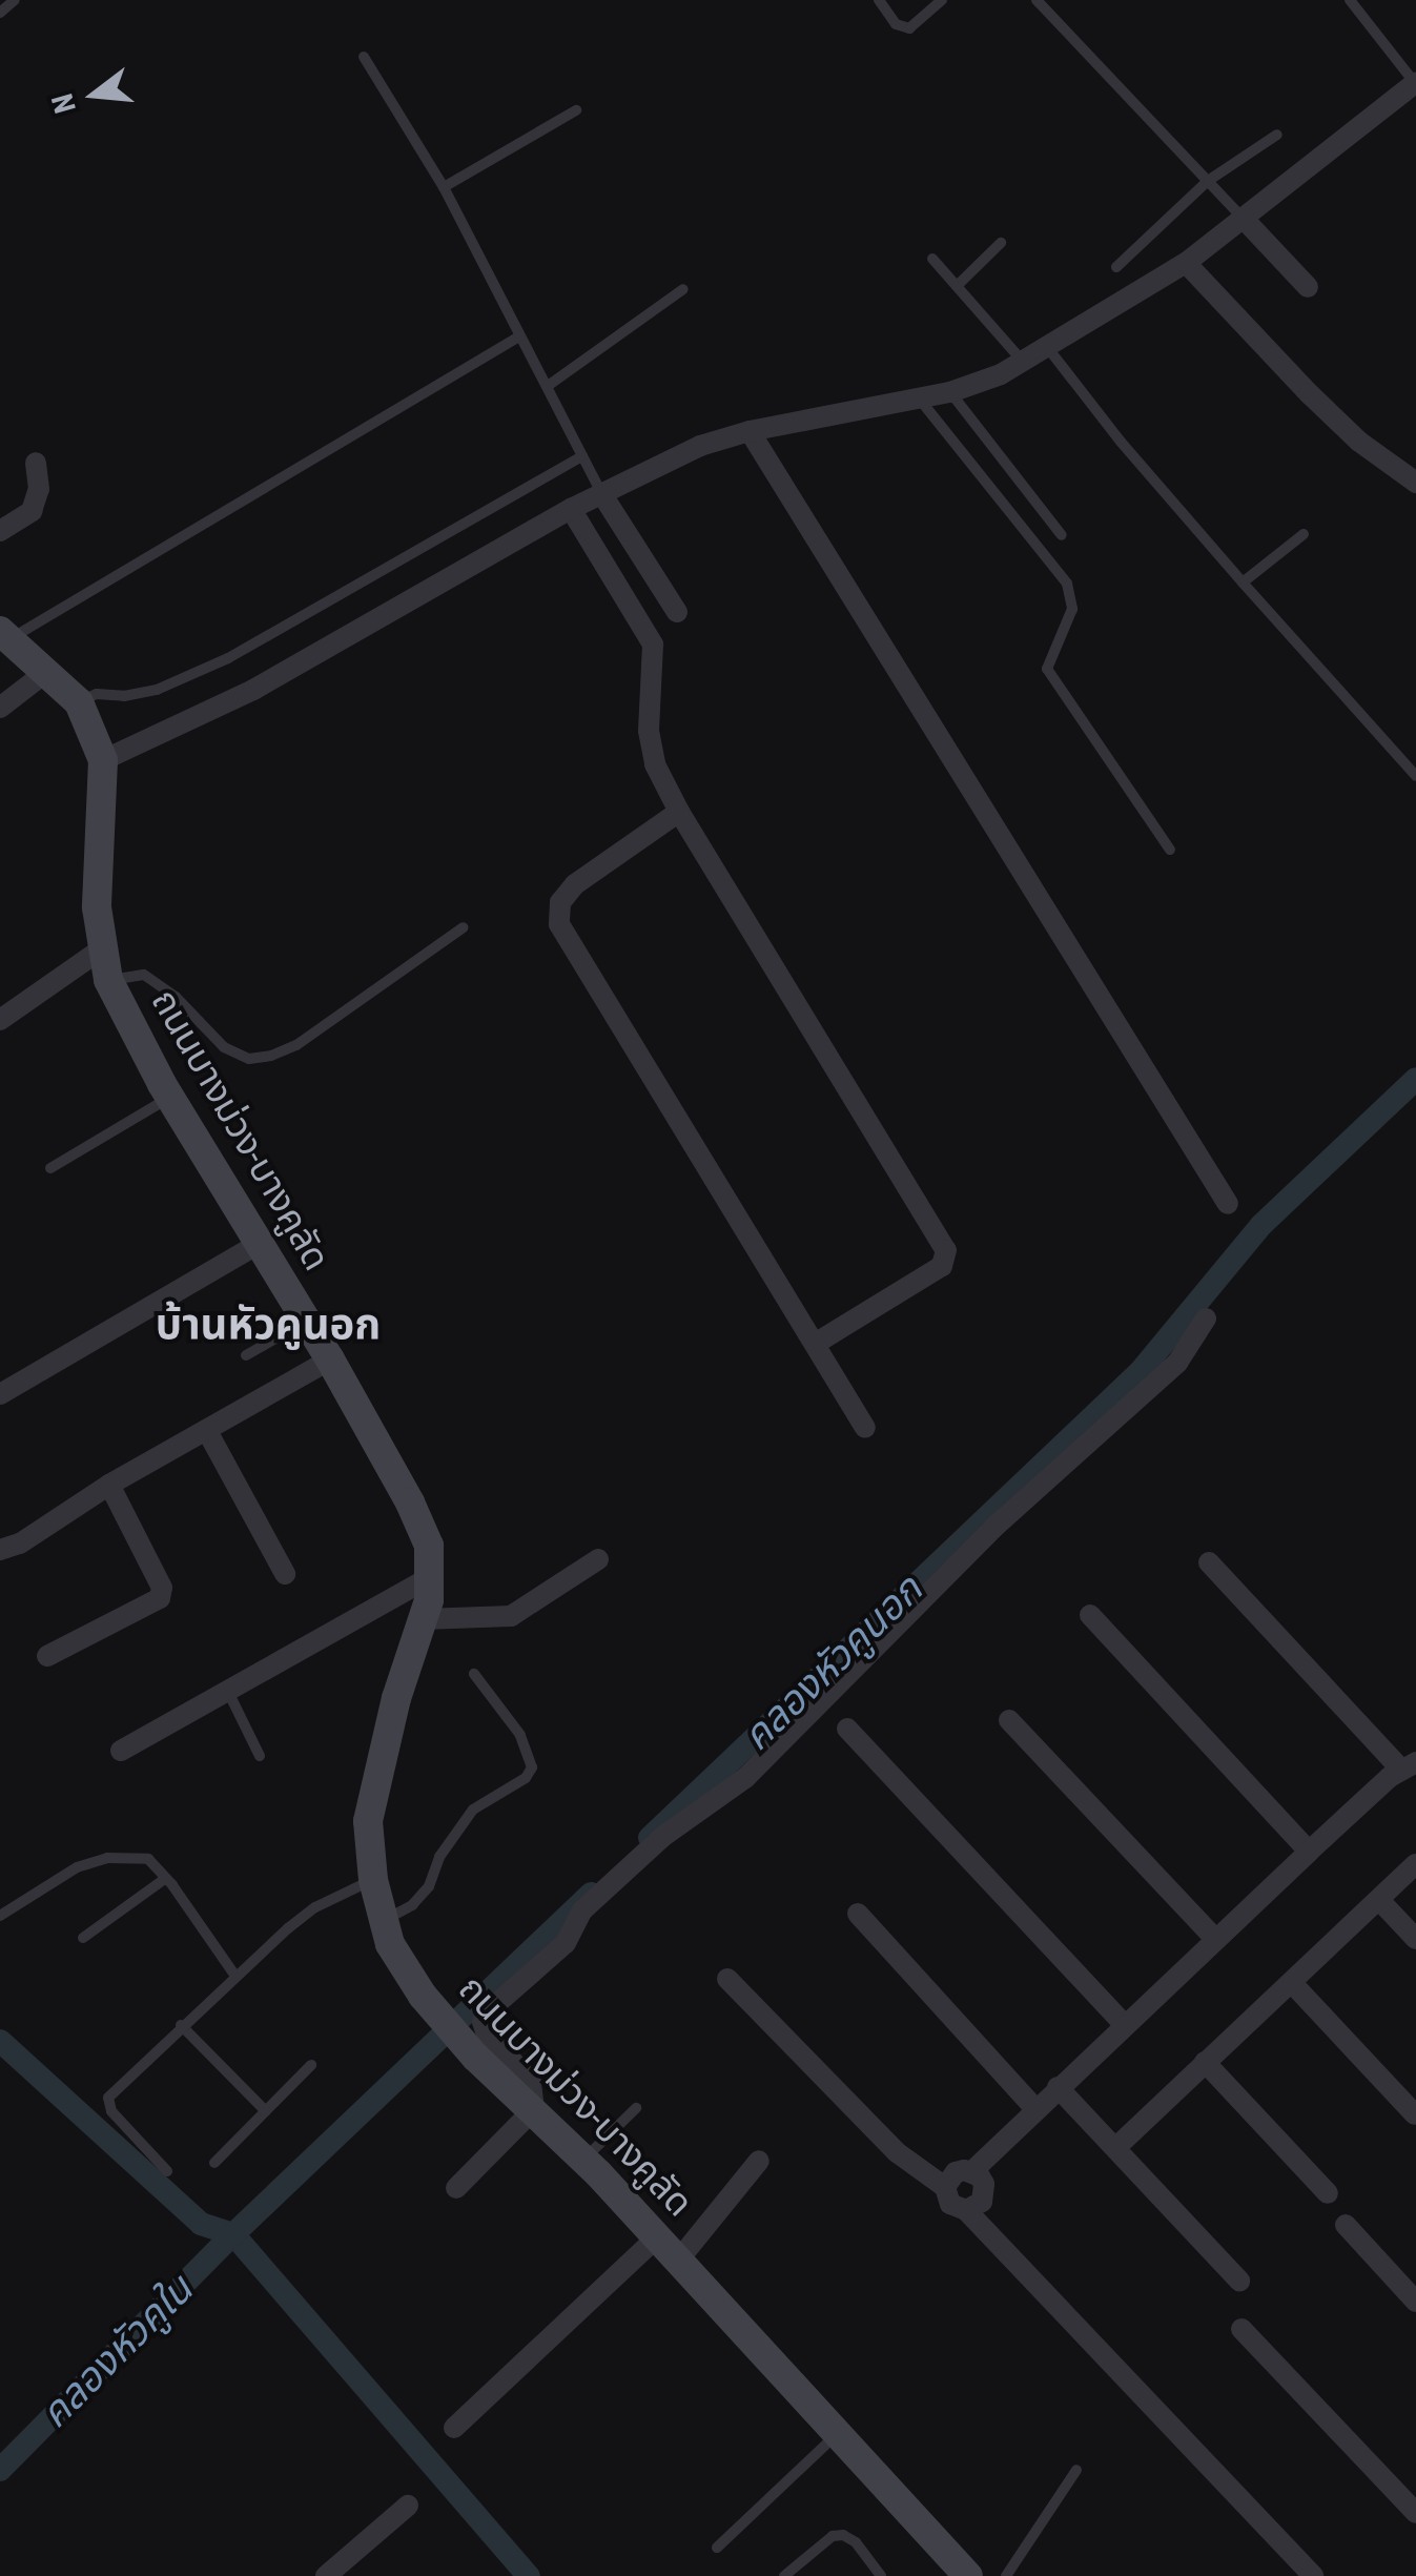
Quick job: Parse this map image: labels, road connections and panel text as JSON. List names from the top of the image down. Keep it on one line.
{"streets":{"street":["ถนนบางม่วง-บางคูลัด"]},"districts":["บ้านหัวคูนอก"],"water":["คลองหัวคูนอก","คลองหัวคูใน"],"north":"left"}
